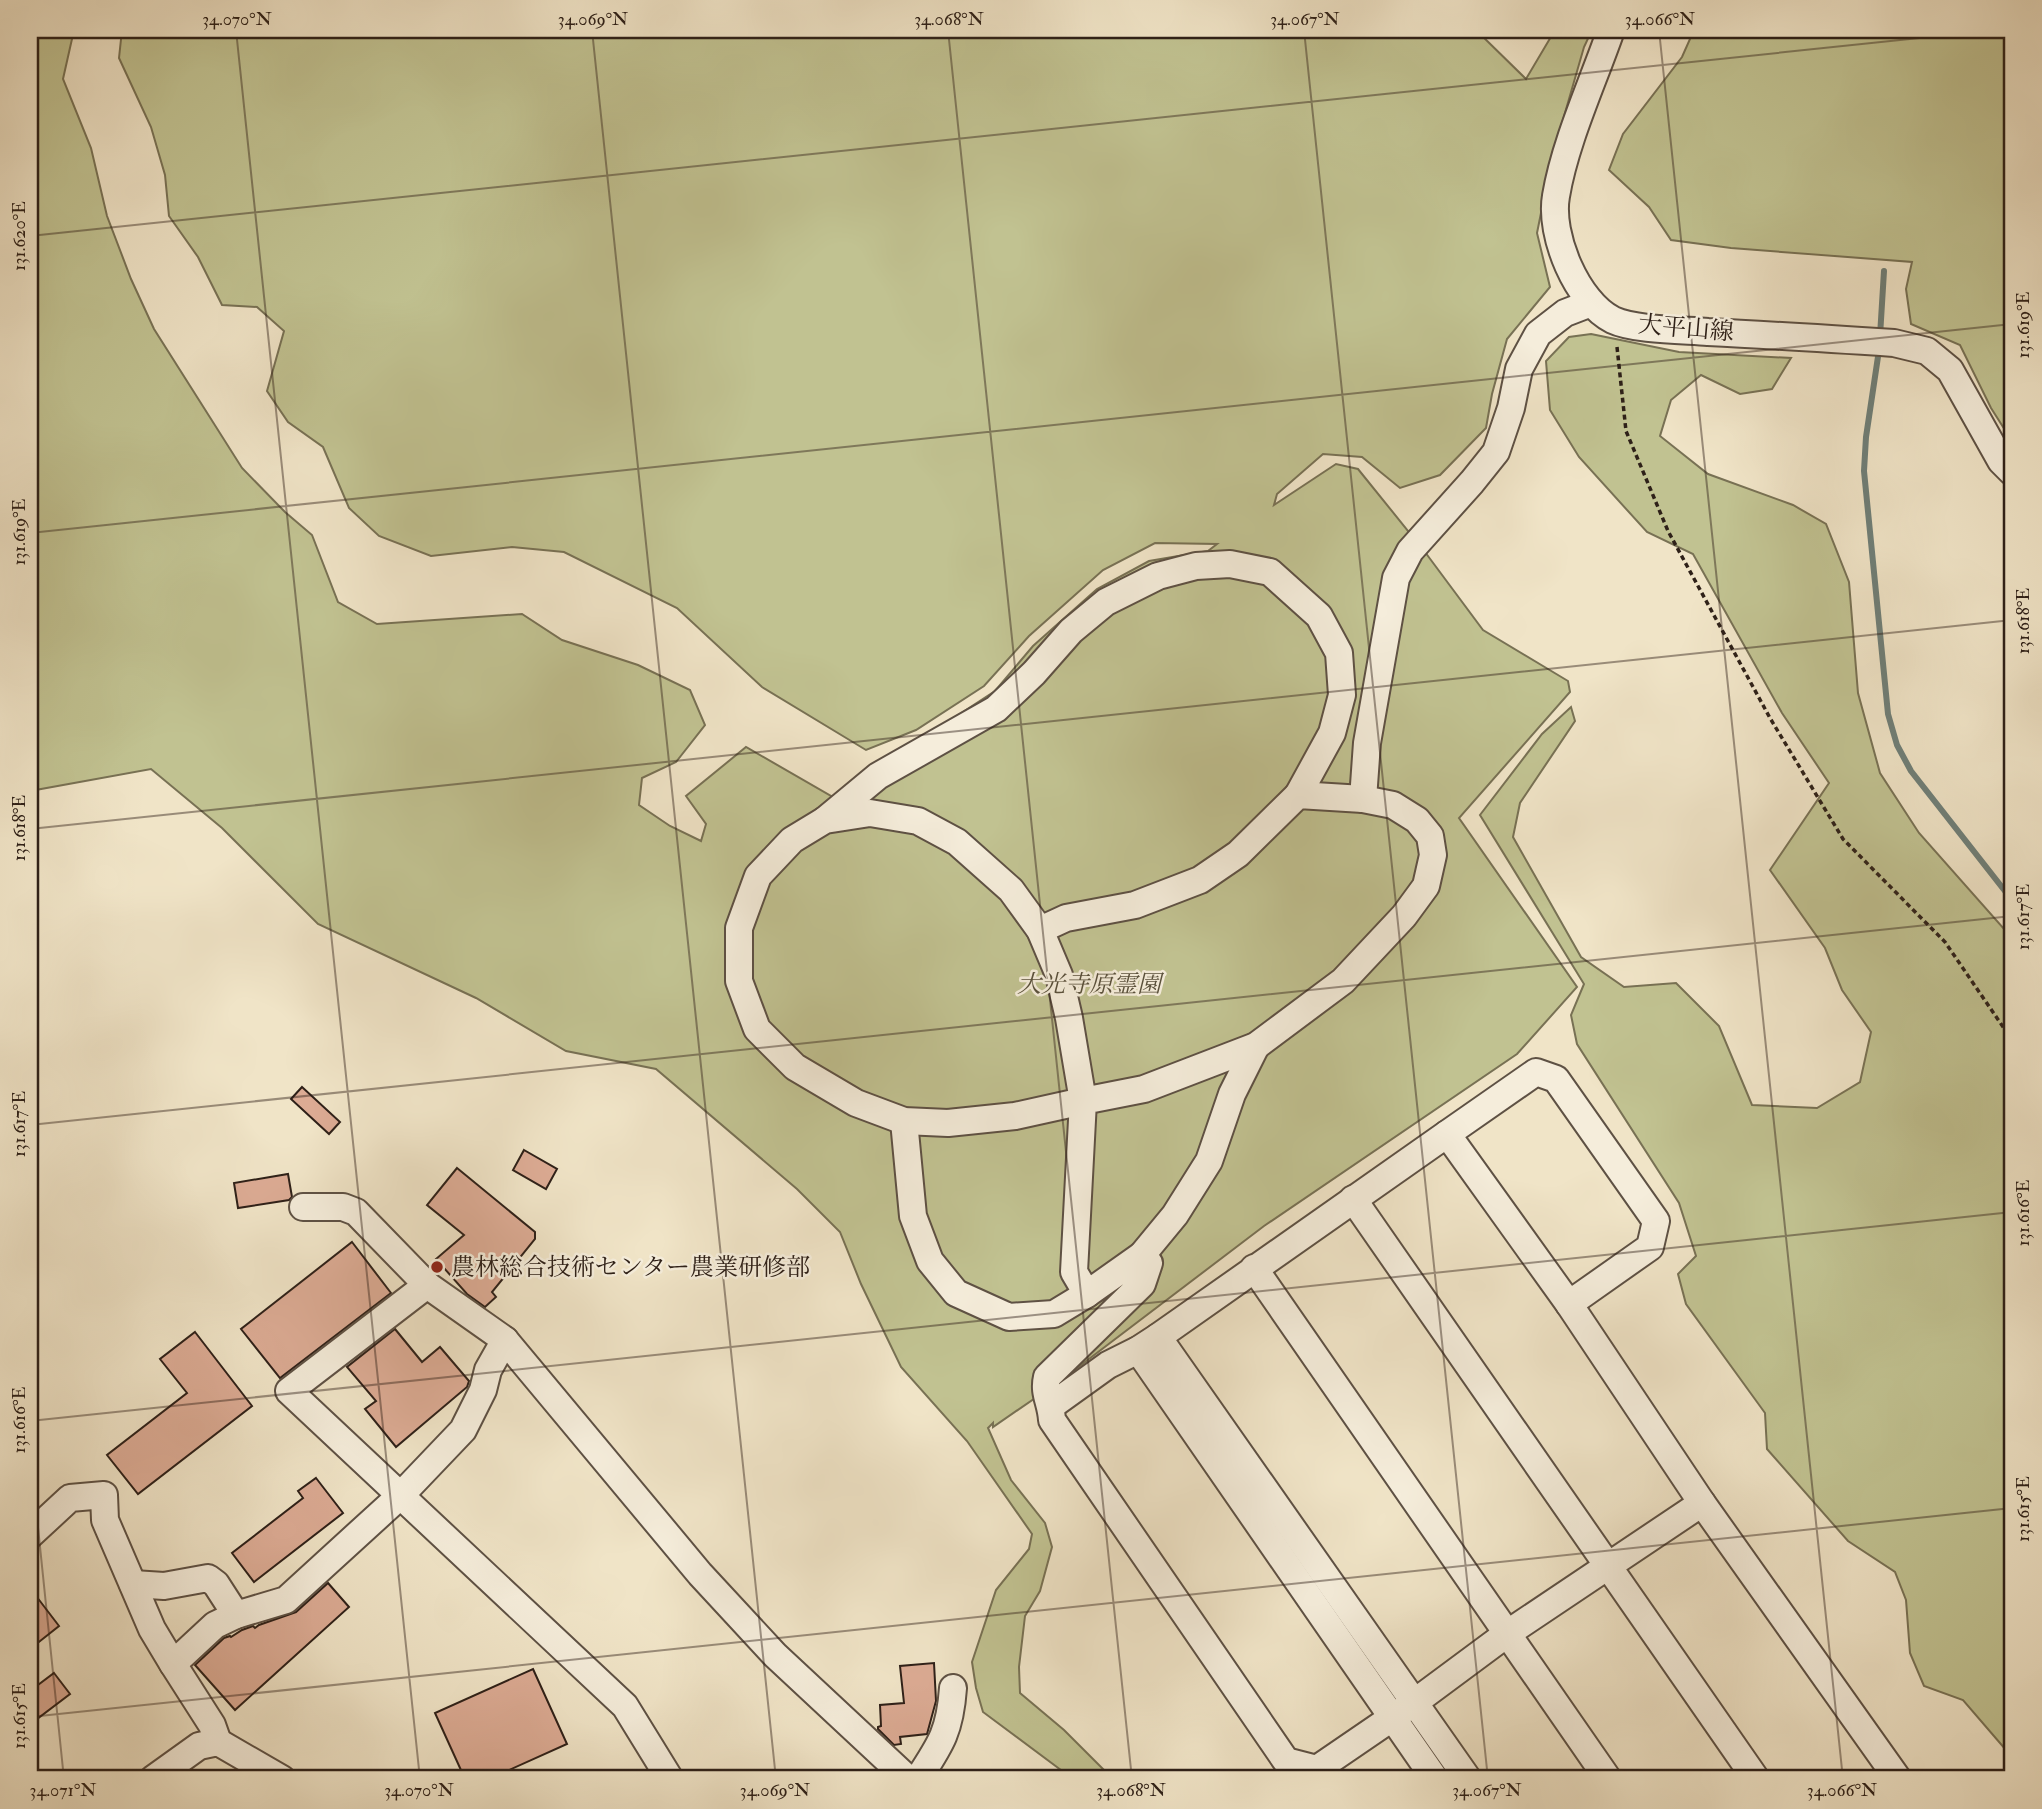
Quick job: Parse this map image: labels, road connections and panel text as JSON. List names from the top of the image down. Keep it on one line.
{"streets":{"street":["大平山線"]},"parks":["大光寺原霊園"],"places":["農林総合技術センター農業研修部"],"coordinates":["34.070°N","34.069°N","34.068°N","34.067°N","34.066°N","131.620°E","131.619°E","131.618°E","131.617°E","131.616°E","131.615°E","34.071°N"]}
